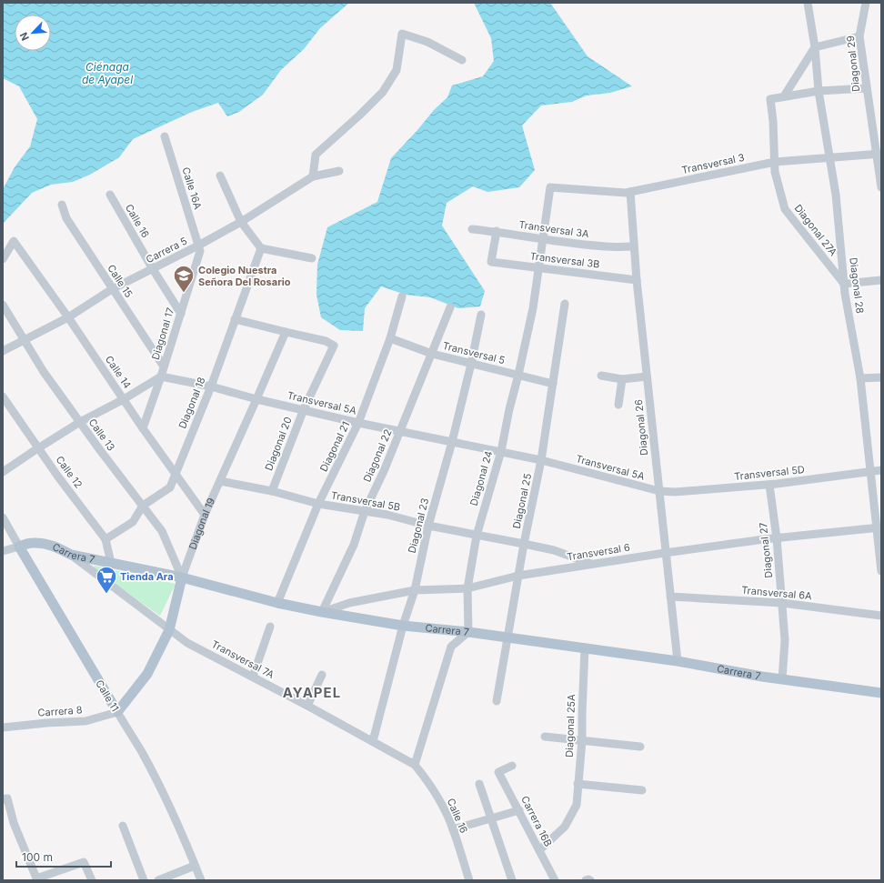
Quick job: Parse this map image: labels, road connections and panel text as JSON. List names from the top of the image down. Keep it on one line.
{"streets":{"main road":["Diagonal 19","Carrera 7","Calle 11"],"street":["Diagonal 29","Transversal 3","Calle 16A","Calle 16","Transversal 3A","Diagonal 27A","Carrera 5","Transversal 3B","Calle 15","Diagonal 28","Diagonal 17","Transversal 5","Calle 14","Diagonal 18","Transversal 5A","Diagonal 26","Calle 13","Diagonal 20","Diagonal 21","Diagonal 22","Calle 12","Transversal 5D","Diagonal 24","Transversal 5B","Diagonal 25","Diagonal 23","Diagonal 27","Transversal 6","Transversal 6A","Transversal 7A","Carrera 8","Diagonal 25A","Carrera 16B"]},"crossings":[["Diagonal 29","Transversal 3"],["Transversal 3","Diagonal 27A"],["Transversal 3","Diagonal 28"],["Transversal 3","Diagonal 26"],["Transversal 3","Diagonal 24"],["Calle 16A","Carrera 5"],["Calle 16A","Diagonal 17"],["Calle 16","Carrera 5"],["Calle 16","Diagonal 17"],["Calle 16","Transversal 7A"],["Transversal 3A","Transversal 3B"],["Transversal 3A","Diagonal 26"],["Transversal 3A","Diagonal 24"],["Diagonal 27A","Diagonal 28"],["Carrera 5","Calle 15"],["Carrera 5","Diagonal 17"],["Carrera 5","Calle 14"],["Carrera 5","Calle 13"],["Transversal 3B","Diagonal 26"],["Transversal 3B","Diagonal 24"],["Calle 15","Diagonal 17"],["Diagonal 28","Transversal 5D"],["Diagonal 28","Transversal 6"],["Diagonal 17","Calle 14"],["Diagonal 17","Transversal 5A"],["Transversal 5","Diagonal 21"],["Transversal 5","Diagonal 22"],["Transversal 5","Diagonal 24"],["Transversal 5","Diagonal 25"],["Transversal 5","Diagonal 23"],["Calle 14","Diagonal 18"],["Calle 14","Diagonal 19"],["Diagonal 18","Transversal 5A"],["Diagonal 18","Calle 13"],["Diagonal 18","Calle 12"],["Transversal 5A","Diagonal 26"],["Transversal 5A","Diagonal 20"],["Transversal 5A","Diagonal 21"],["Transversal 5A","Diagonal 22"],["Transversal 5A","Transversal 5D"],["Transversal 5A","Diagonal 24"],["Transversal 5A","Diagonal 25"],["Transversal 5A","Diagonal 19"],["Transversal 5A","Diagonal 23"],["Diagonal 26","Transversal 5D"],["Diagonal 26","Transversal 6"],["Diagonal 26","Carrera 7"],["Diagonal 26","Transversal 6A"],["Calle 13","Diagonal 19"],["Calle 13","Carrera 7"],["Diagonal 20","Transversal 5B"],["Diagonal 20","Diagonal 19"],["Diagonal 21","Transversal 5B"],["Diagonal 21","Carrera 7"],["Diagonal 22","Transversal 5B"],["Diagonal 22","Transversal 6"],["Diagonal 22","Carrera 7"],["Calle 12","Carrera 7"],["Transversal 5D","Diagonal 27"],["Diagonal 24","Transversal 5B"],["Diagonal 24","Transversal 6"],["Diagonal 24","Carrera 7"],["Transversal 5B","Diagonal 25"],["Transversal 5B","Diagonal 19"],["Transversal 5B","Diagonal 23"],["Transversal 5B","Transversal 6"],["Diagonal 25","Transversal 6"],["Diagonal 25","Carrera 7"],["Diagonal 19","Carrera 7"],["Diagonal 19","Transversal 7A"],["Diagonal 19","Calle 11"],["Diagonal 19","Carrera 8"],["Diagonal 23","Transversal 6"],["Diagonal 23","Carrera 7"],["Diagonal 23","Transversal 7A"],["Diagonal 27","Transversal 6"],["Diagonal 27","Carrera 7"],["Diagonal 27","Transversal 6A"],["Transversal 6","Carrera 7"],["Carrera 7","Transversal 7A"],["Carrera 7","Calle 11"],["Carrera 7","Diagonal 25A"],["Calle 11","Carrera 8"],["Diagonal 25A","Carrera 16B"]],"districts":["AYAPEL"],"water":["Ciénaga de Ayapel"],"places":{"school or university":["Colegio Nuestra Señora Del Rosario"],"supermarket":["Tienda Ara"]},"scale_bar":"100 m","north":"bottom left"}
